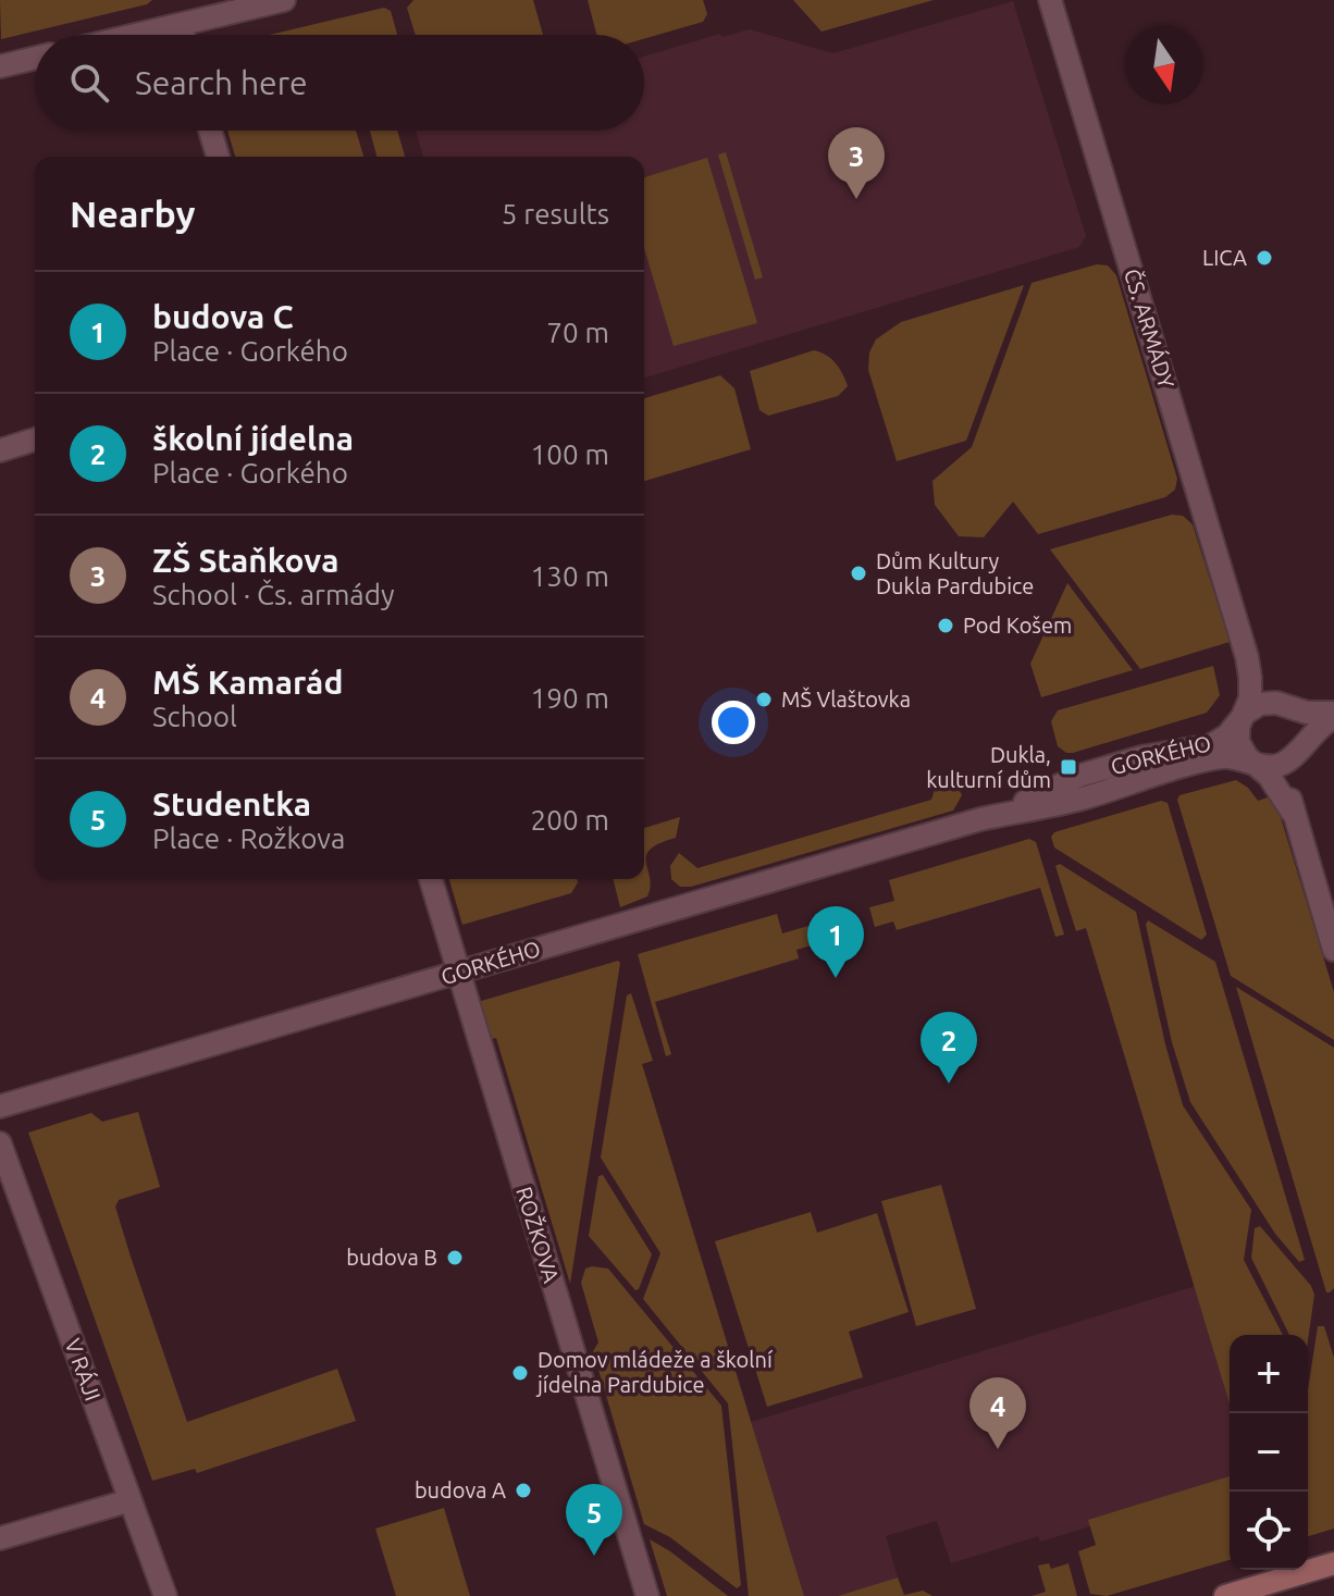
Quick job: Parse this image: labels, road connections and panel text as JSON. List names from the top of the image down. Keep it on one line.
{"streets":{"street":["ČS. ARMÁDY","GORKÉHO","ROŽKOVA","V RÁJI"]},"crossings":[["ČS. ARMÁDY","GORKÉHO"],["GORKÉHO","ROŽKOVA"]],"places":{"other":["LICA","Dům Kultury Dukla Pardubice","Pod Košem","MŠ Vlaštovka","budova B","Domov mládeže a školní jídelna Pardubice","budova A"],"transit":["Dukla, kulturní dům"]},"north":"bottom","page":{"search":"Search here","pins":["3","1","2","4","5"],"heading":["Nearby","5 results"],"list":[{"mark":"1","name":"budova C","note":"Place · Gorkého","value":"70 m"},{"mark":"2","name":"školní jídelna","note":"Place · Gorkého","value":"100 m"},{"mark":"3","name":"ZŠ Staňkova","note":"School · Čs. armády","value":"130 m"},{"mark":"4","name":"MŠ Kamarád","note":"School","value":"190 m"},{"mark":"5","name":"Studentka","note":"Place · Rožkova","value":"200 m"}],"map_buttons":["+","−"]}}
